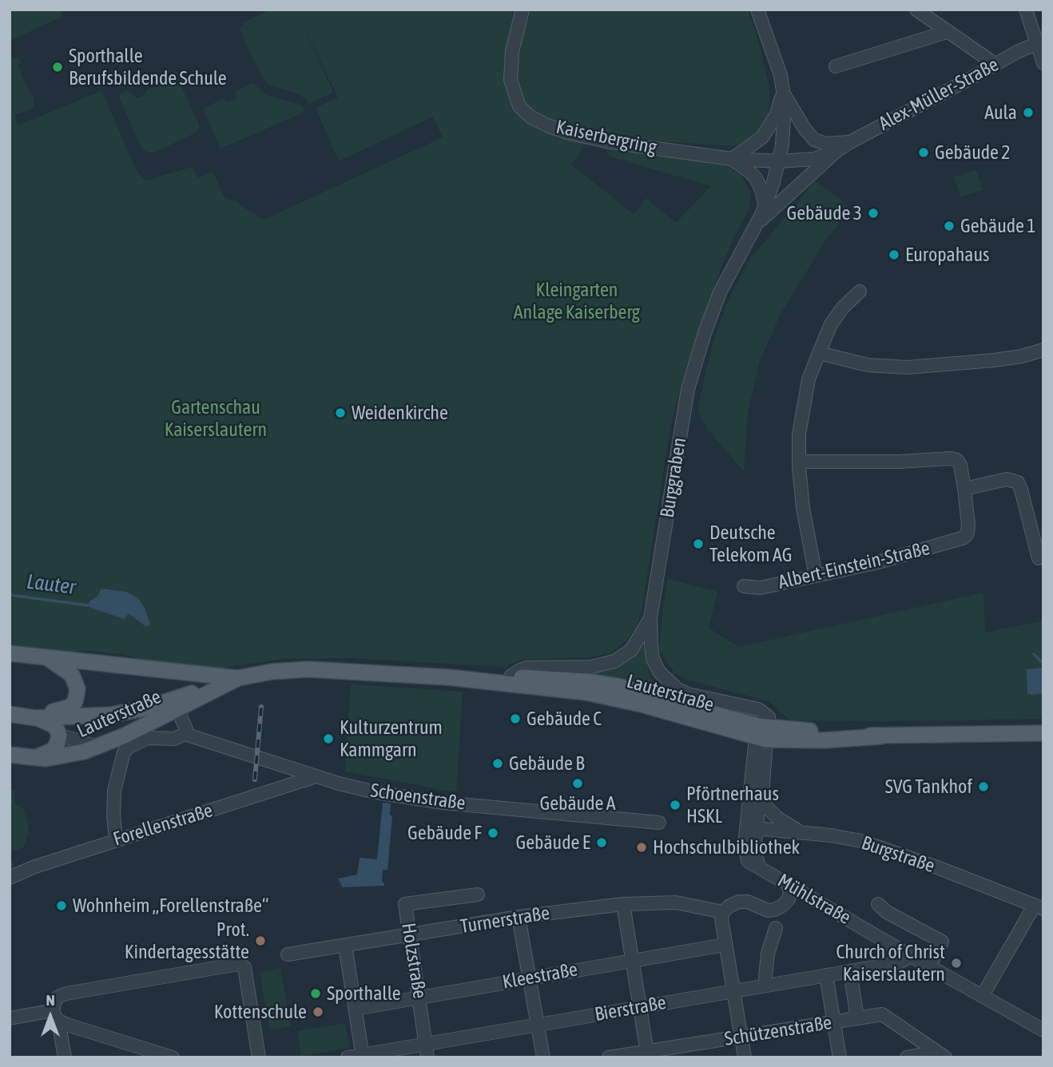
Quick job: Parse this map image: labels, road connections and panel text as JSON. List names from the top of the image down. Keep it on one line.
{"streets":{"main road":["Lauterstraße"],"street":["Alex-Müller-Straße","Kaiserbergring","Burggraben","Albert-Einstein-Straße","Schoenstraße","Forellenstraße","Burgstraße","Mühlstraße","Turnerstraße","Holzstraße","Kleestraße","Bierstraße","Schützenstraße"]},"crossings":[["Alex-Müller-Straße","Kaiserbergring"],["Alex-Müller-Straße","Burggraben"],["Kaiserbergring","Burggraben"],["Burggraben","Lauterstraße"],["Burggraben","Mühlstraße"],["Lauterstraße","Mühlstraße"],["Schoenstraße","Forellenstraße"],["Burgstraße","Mühlstraße"],["Mühlstraße","Bierstraße"],["Turnerstraße","Holzstraße"],["Holzstraße","Kleestraße"],["Holzstraße","Bierstraße"]],"water":["Lauter"],"parks":["Kleingarten Anlage Kaiserberg","Gartenschau Kaiserslautern"],"places":["Sporthalle Berufsbildende Schule","Aula","Gebäude 2","Gebäude 3","Gebäude 1","Europahaus","Weidenkirche","Deutsche Telekom AG","Gebäude C","Kulturzentrum Kammgarn","Gebäude B","Gebäude A","SVG Tankhof","Pförtnerhaus HSKL","Gebäude F","Gebäude E","Hochschulbibliothek","Wohnheim „Forellenstraße“","Prot. Kindertagesstätte","Church of Christ Kaiserslautern","Sporthalle","Kottenschule"],"north":"top"}
